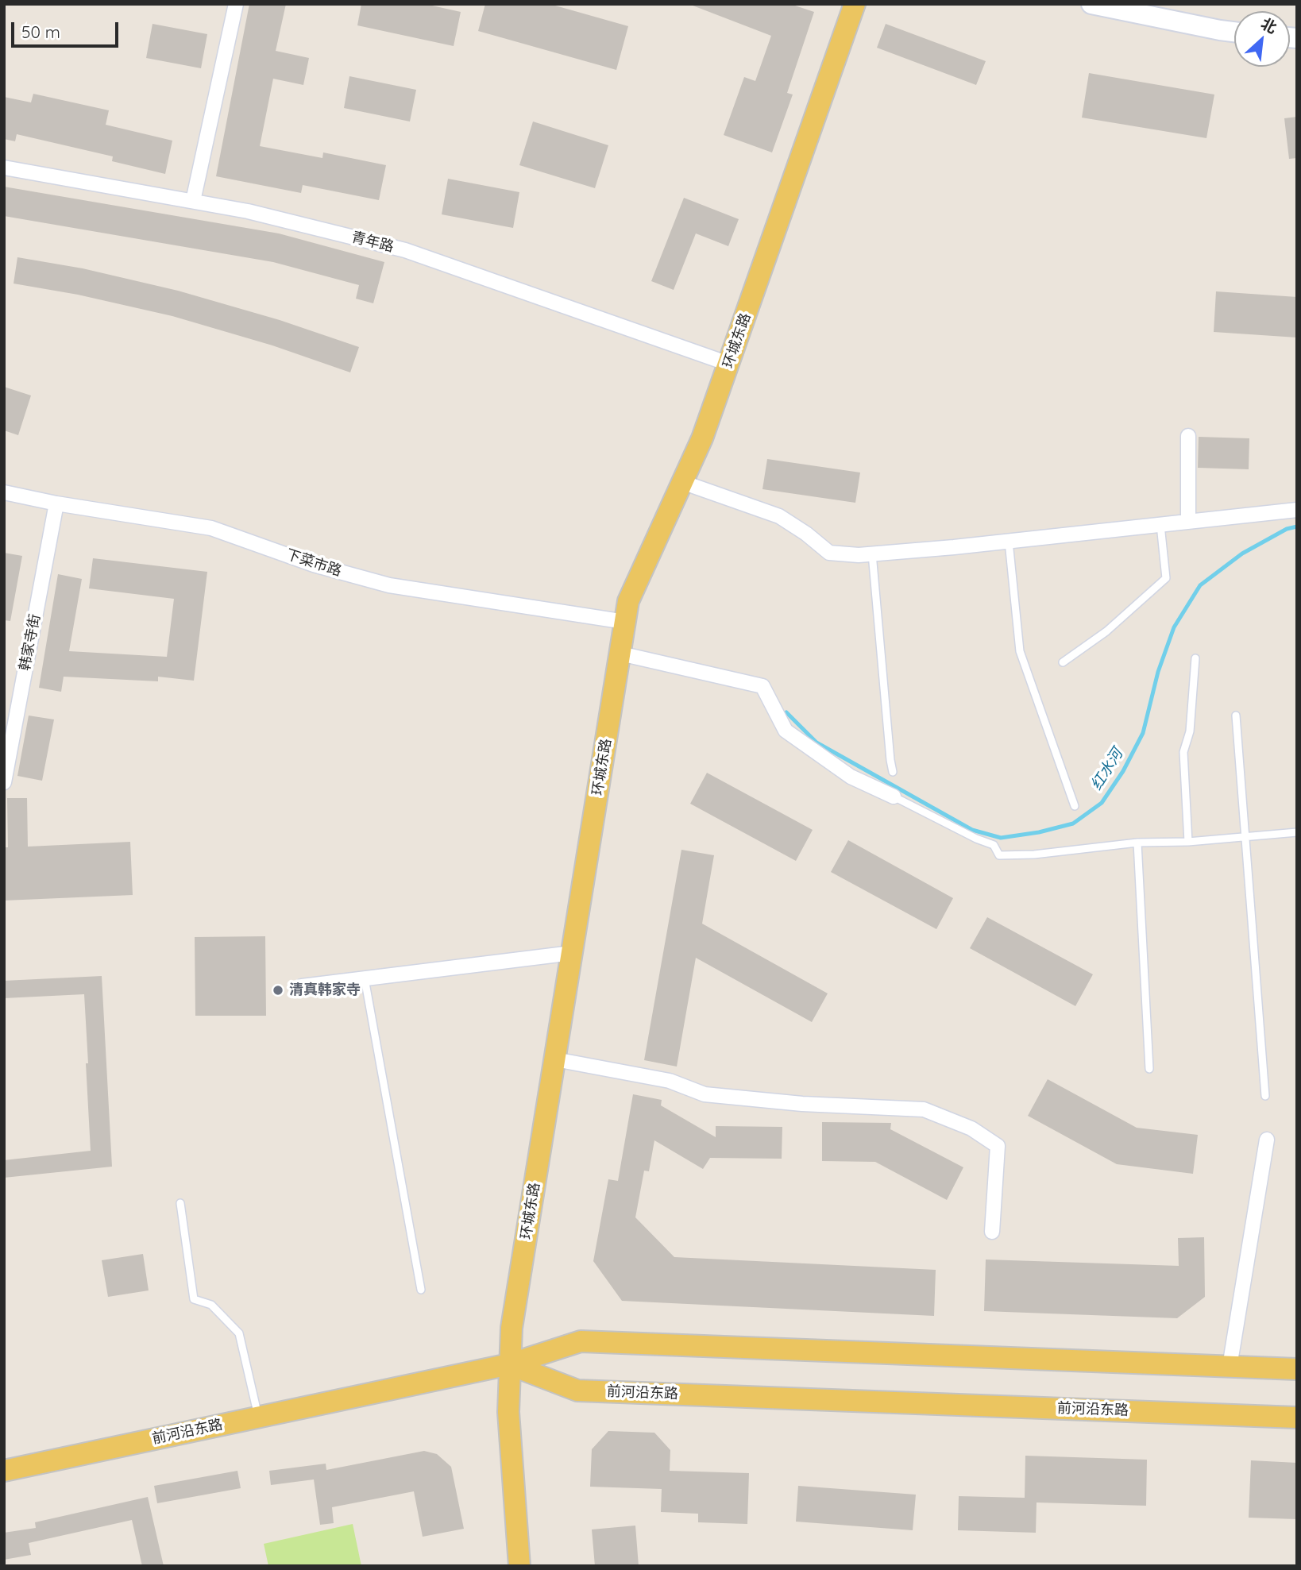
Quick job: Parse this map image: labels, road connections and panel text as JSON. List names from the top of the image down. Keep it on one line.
{"streets":{"main road":["环城东路","前河沿东路"],"street":["青年路","下菜市路","韩家寺街"]},"crossings":[["青年路","环城东路"],["环城东路","下菜市路"],["环城东路","前河沿东路"],["下菜市路","韩家寺街"]],"water":["红水河"],"places":["清真韩家寺"],"scale_bar":"50 m","north":"top right"}
